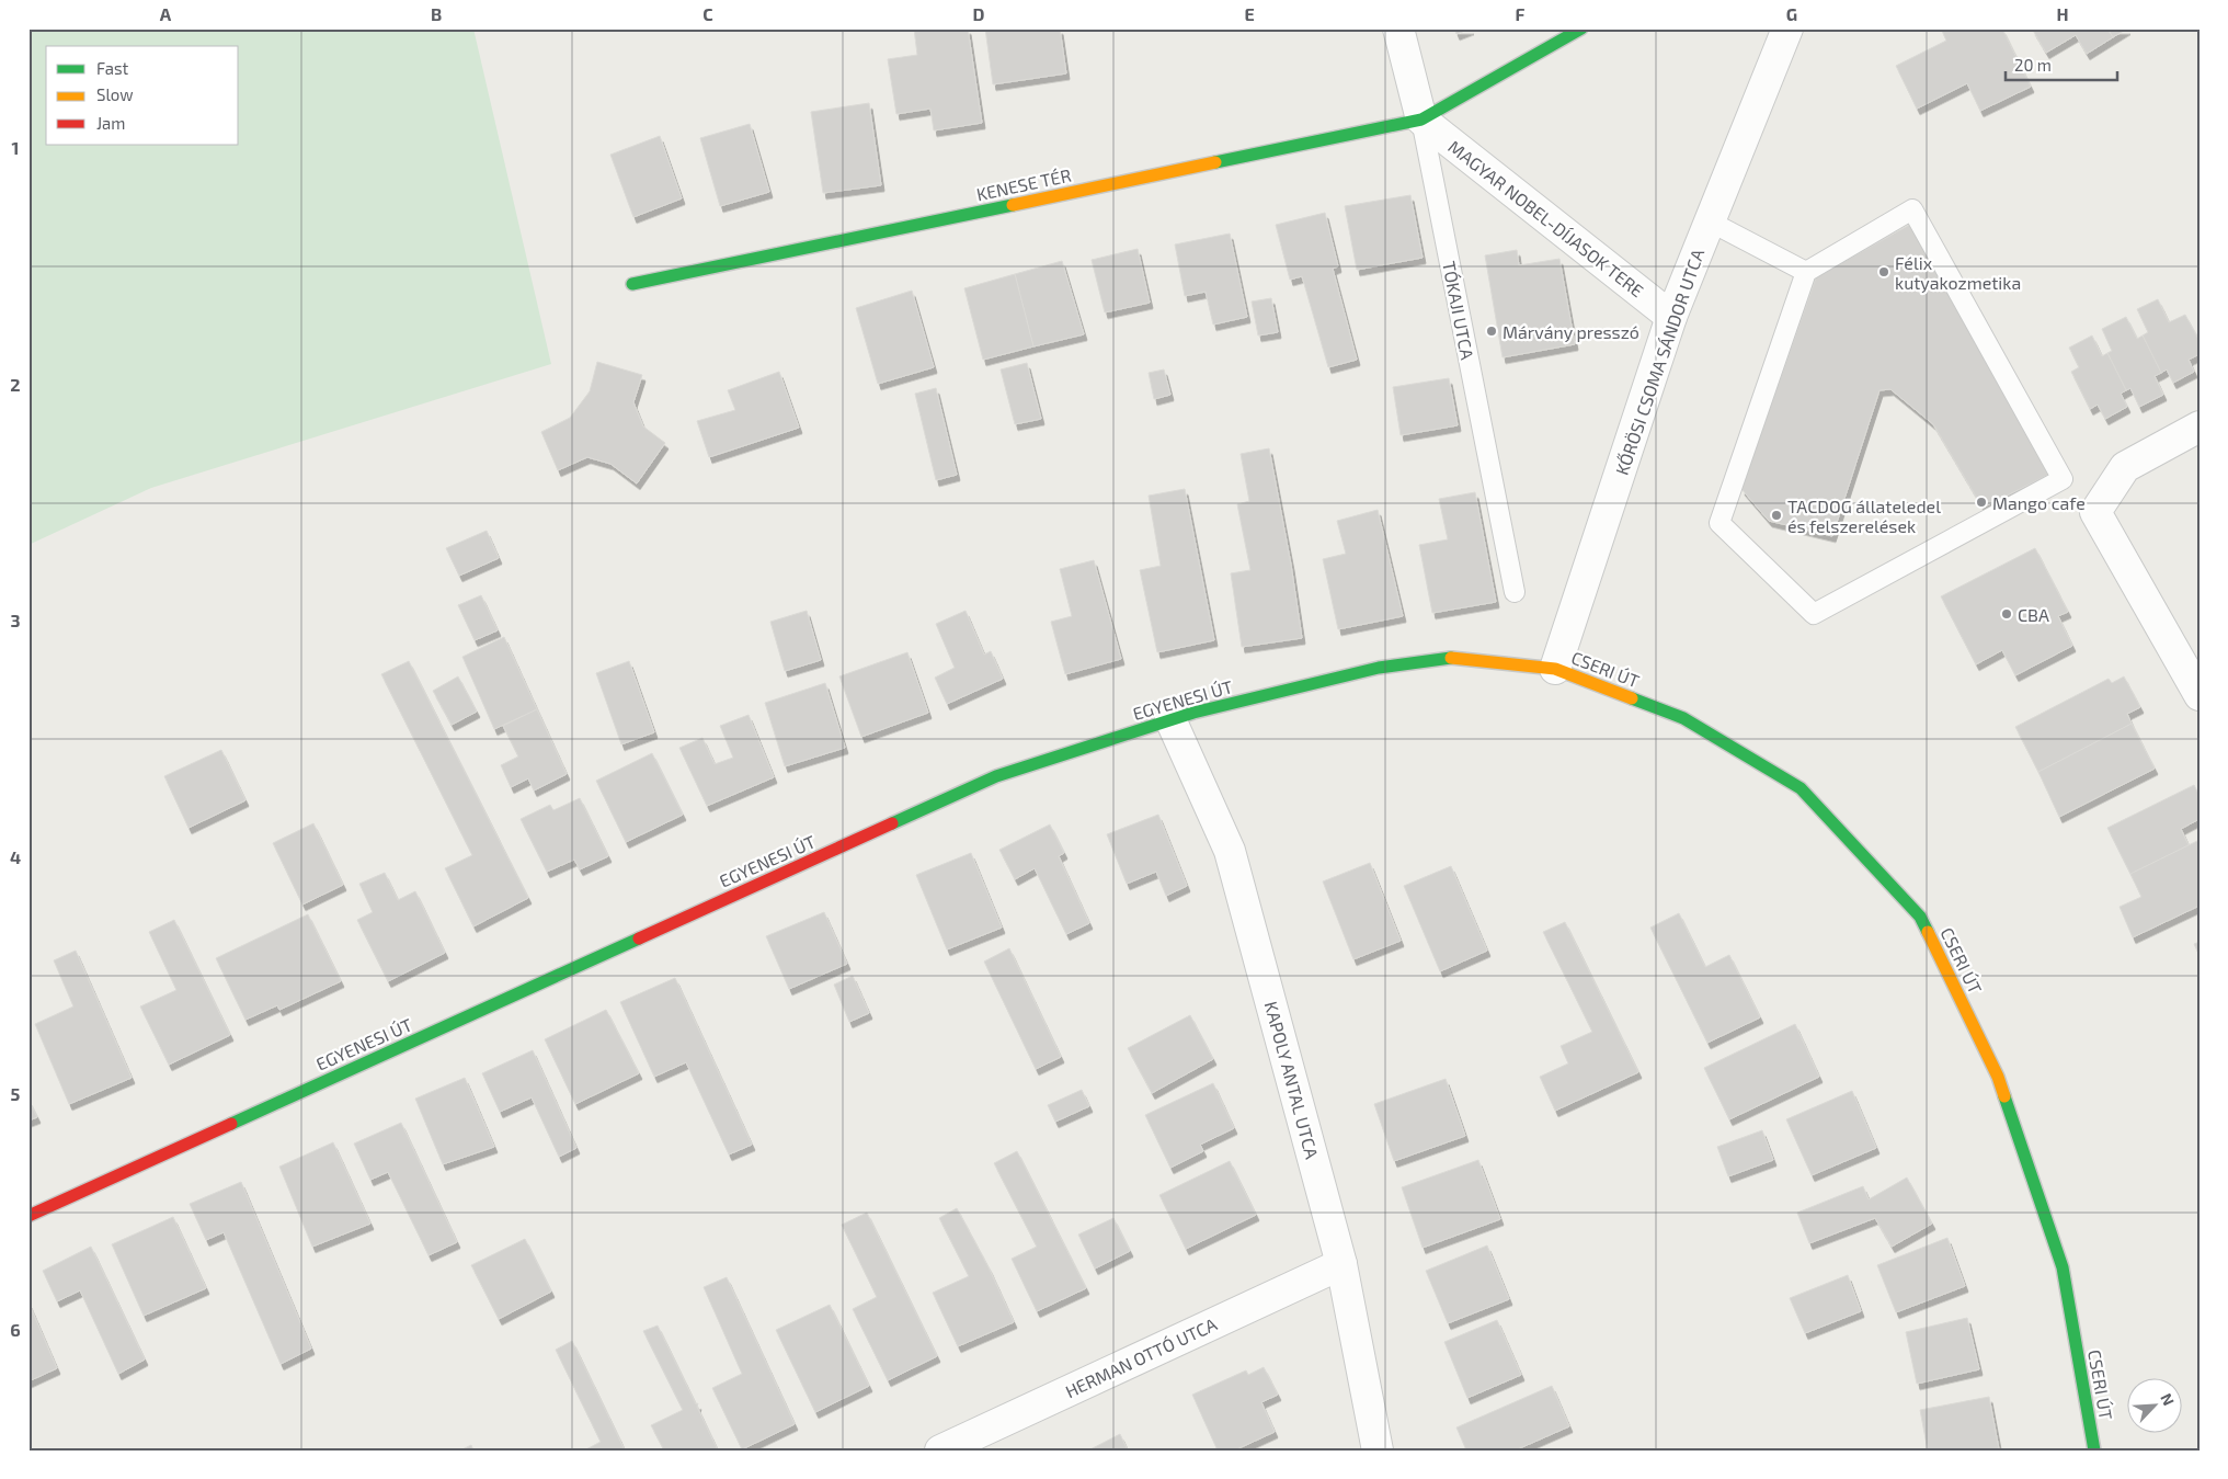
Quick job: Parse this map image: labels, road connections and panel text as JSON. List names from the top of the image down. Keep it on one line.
{"streets":{"street":["KENESE TÉR","MAGYAR NOBEL-DÍJASOK TERE","TÓKAJI UTCA","KŐRÖSI CSOMA SÁNDOR UTCA","CSERI ÚT","EGYENESI ÚT","KAPOLY ANTAL UTCA","HERMAN OTTÓ UTCA"]},"crossings":[["KENESE TÉR","MAGYAR NOBEL-DÍJASOK TERE"],["KENESE TÉR","TÓKAJI UTCA"],["MAGYAR NOBEL-DÍJASOK TERE","TÓKAJI UTCA"],["MAGYAR NOBEL-DÍJASOK TERE","KŐRÖSI CSOMA SÁNDOR UTCA"],["KŐRÖSI CSOMA SÁNDOR UTCA","CSERI ÚT"],["KŐRÖSI CSOMA SÁNDOR UTCA","EGYENESI ÚT"],["CSERI ÚT","EGYENESI ÚT"],["EGYENESI ÚT","KAPOLY ANTAL UTCA"],["KAPOLY ANTAL UTCA","HERMAN OTTÓ UTCA"]],"places":["Félix kutyakozmetika","Márvány presszó","Mango cafe","TACDOG állateledel és felszerelések","CBA"],"legend":["Fast","Slow","Jam"],"scale_bar":"20 m","north":"top right","grid":{"columns":["A","B","C","D","E","F","G","H"],"rows":["1","2","3","4","5","6"]}}
